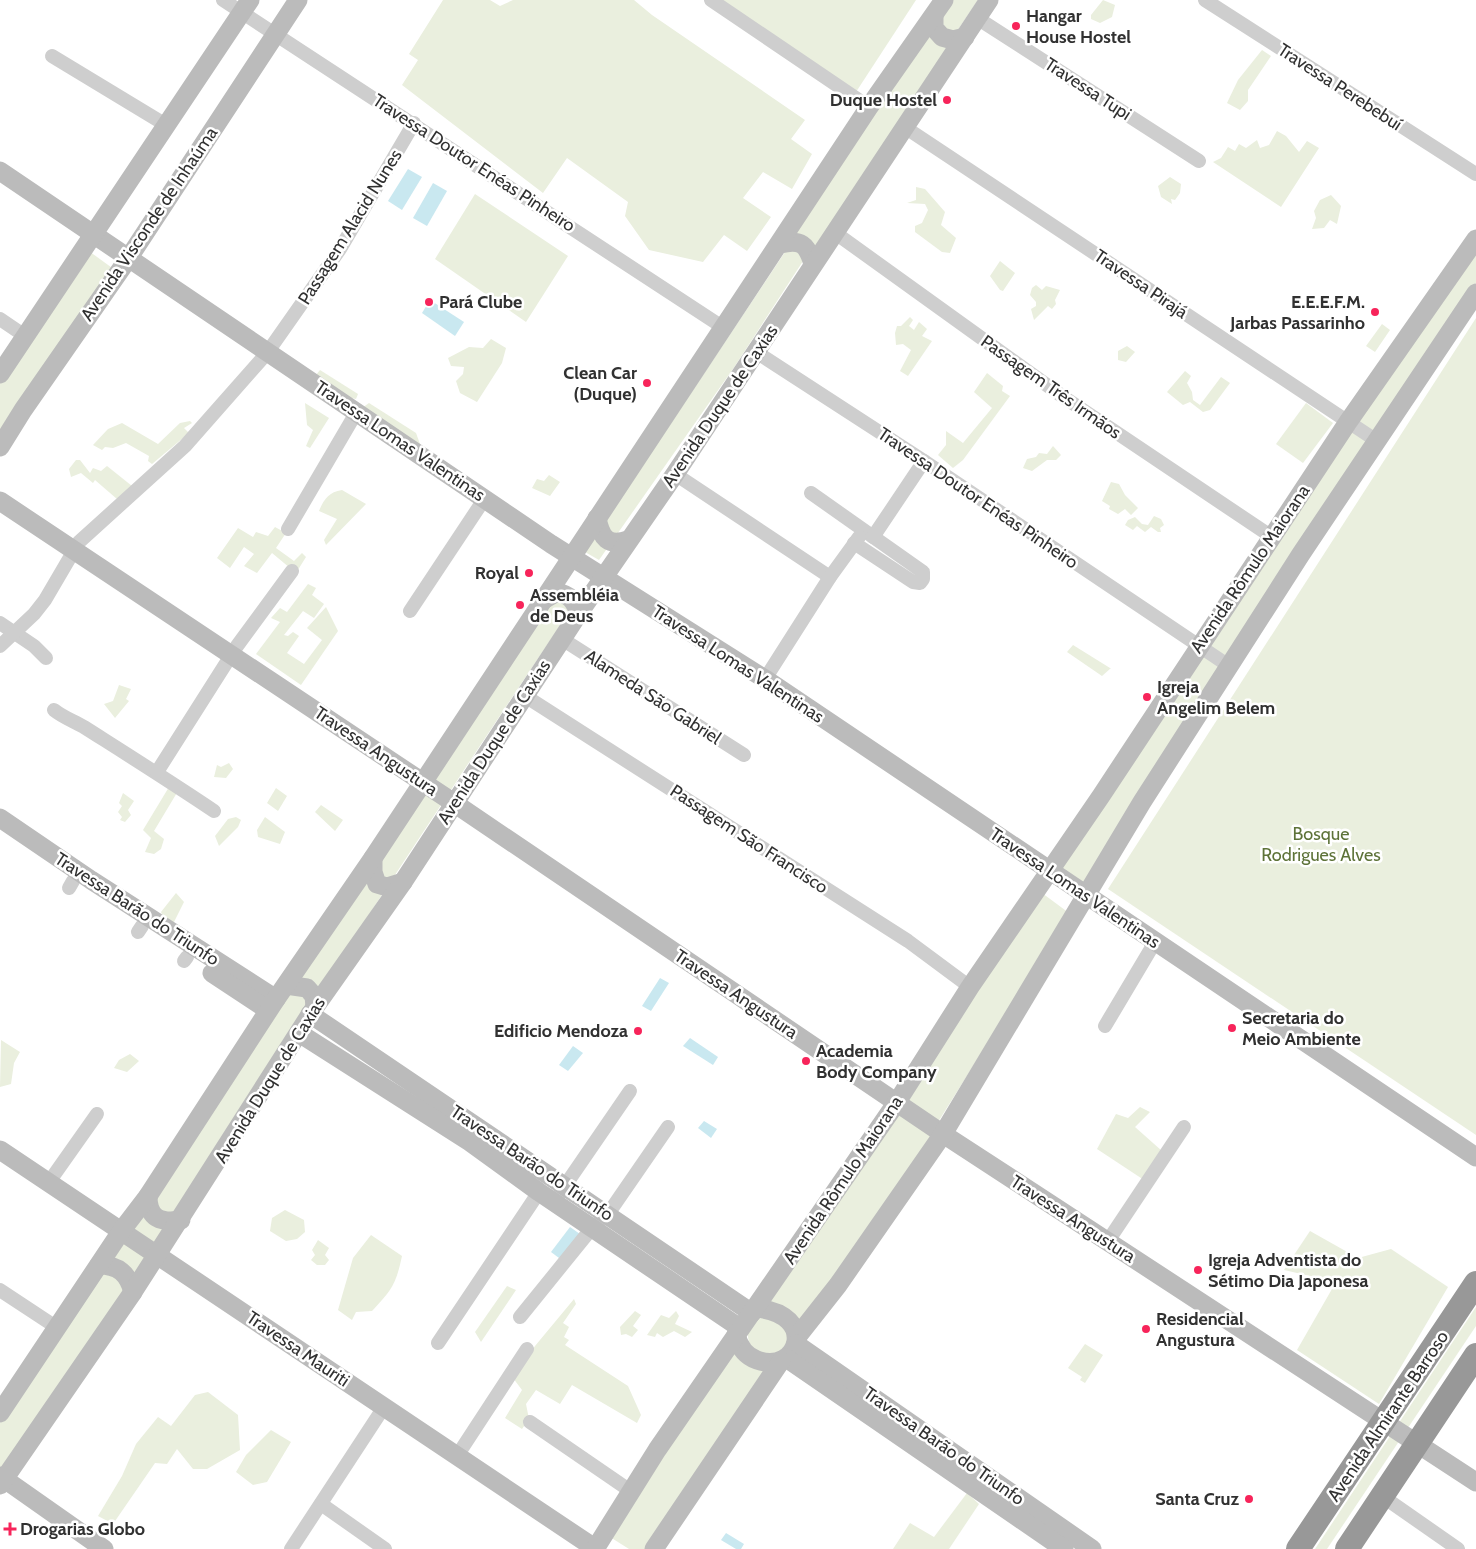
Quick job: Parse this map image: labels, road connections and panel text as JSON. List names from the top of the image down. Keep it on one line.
{"streets":{"highway":["Avenida Almirante Barroso"],"street":["Travessa Perebebuí","Travessa Tupi","Travessa Doutor Enéas Pinheiro","Avenida Visconde de Inhaúma","Passagem Alacid Nunes","Travessa Pirajá","Passagem Três Irmãos","Avenida Duque de Caxias","Travessa Lomas Valentinas","Avenida Rômulo Maiorana","Alameda São Gabriel","Travessa Angustura","Passagem São Francisco","Travessa Barão do Triunfo","Travessa Mauriti"]},"crossings":[["Travessa Tupi","Avenida Duque de Caxias"],["Travessa Doutor Enéas Pinheiro","Avenida Visconde de Inhaúma"],["Travessa Doutor Enéas Pinheiro","Passagem Alacid Nunes"],["Travessa Doutor Enéas Pinheiro","Avenida Duque de Caxias"],["Travessa Doutor Enéas Pinheiro","Avenida Rômulo Maiorana"],["Avenida Visconde de Inhaúma","Travessa Lomas Valentinas"],["Passagem Alacid Nunes","Travessa Lomas Valentinas"],["Passagem Alacid Nunes","Travessa Angustura"],["Travessa Pirajá","Avenida Duque de Caxias"],["Travessa Pirajá","Avenida Rômulo Maiorana"],["Passagem Três Irmãos","Avenida Duque de Caxias"],["Passagem Três Irmãos","Avenida Rômulo Maiorana"],["Avenida Duque de Caxias","Travessa Lomas Valentinas"],["Avenida Duque de Caxias","Alameda São Gabriel"],["Avenida Duque de Caxias","Travessa Angustura"],["Avenida Duque de Caxias","Passagem São Francisco"],["Avenida Duque de Caxias","Travessa Barão do Triunfo"],["Avenida Duque de Caxias","Travessa Mauriti"],["Travessa Lomas Valentinas","Avenida Rômulo Maiorana"],["Avenida Rômulo Maiorana","Travessa Angustura"],["Avenida Rômulo Maiorana","Passagem São Francisco"],["Avenida Rômulo Maiorana","Travessa Barão do Triunfo"],["Avenida Rômulo Maiorana","Travessa Mauriti"],["Travessa Angustura","Avenida Almirante Barroso"]],"parks":["Bosque Rodrigues Alves"],"places":{"other":["Hangar House Hostel","Duque Hostel","Pará Clube","E.E.E.F.M. Jarbas Passarinho","Clean Car (Duque)","Royal","Assembléia de Deus","Igreja Angelim Belem","Secretaria do Meio Ambiente","Edificio Mendoza","Academia Body Company","Igreja Adventista do Sétimo Dia Japonesa","Residencial Angustura","Santa Cruz"],"health":["Drogarias Globo"]}}
